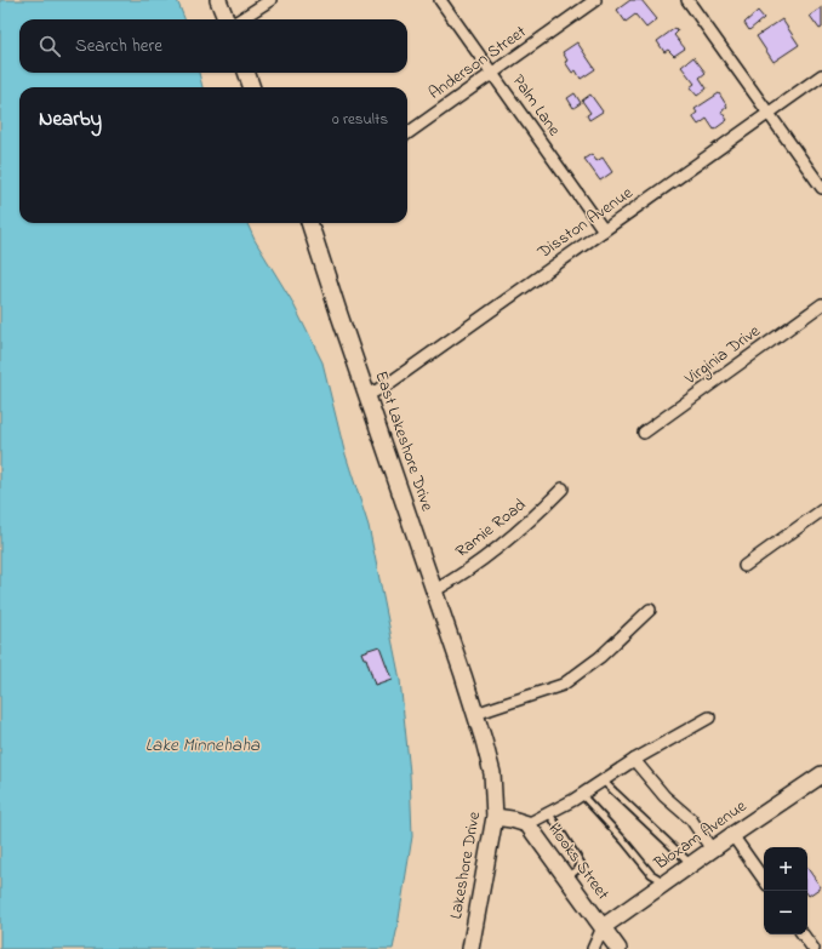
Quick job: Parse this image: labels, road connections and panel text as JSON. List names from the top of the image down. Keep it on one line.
{"streets":{"street":["Anderson Street","Palm Lane","Disston Avenue","Virginia Drive","East Lakeshore Drive","Ramie Road","Bloxam Avenue","Hooks Street","Lakeshore Drive"]},"crossings":[["Anderson Street","Palm Lane"],["Palm Lane","Disston Avenue"],["Disston Avenue","East Lakeshore Drive"],["East Lakeshore Drive","Ramie Road"],["East Lakeshore Drive","Lakeshore Drive"],["Bloxam Avenue","Hooks Street"],["Hooks Street","Lakeshore Drive"]],"water":["Lake Minnehaha"],"page":{"search":"Search here","heading":["Nearby","0 results"],"map_buttons":["+","−"]}}
